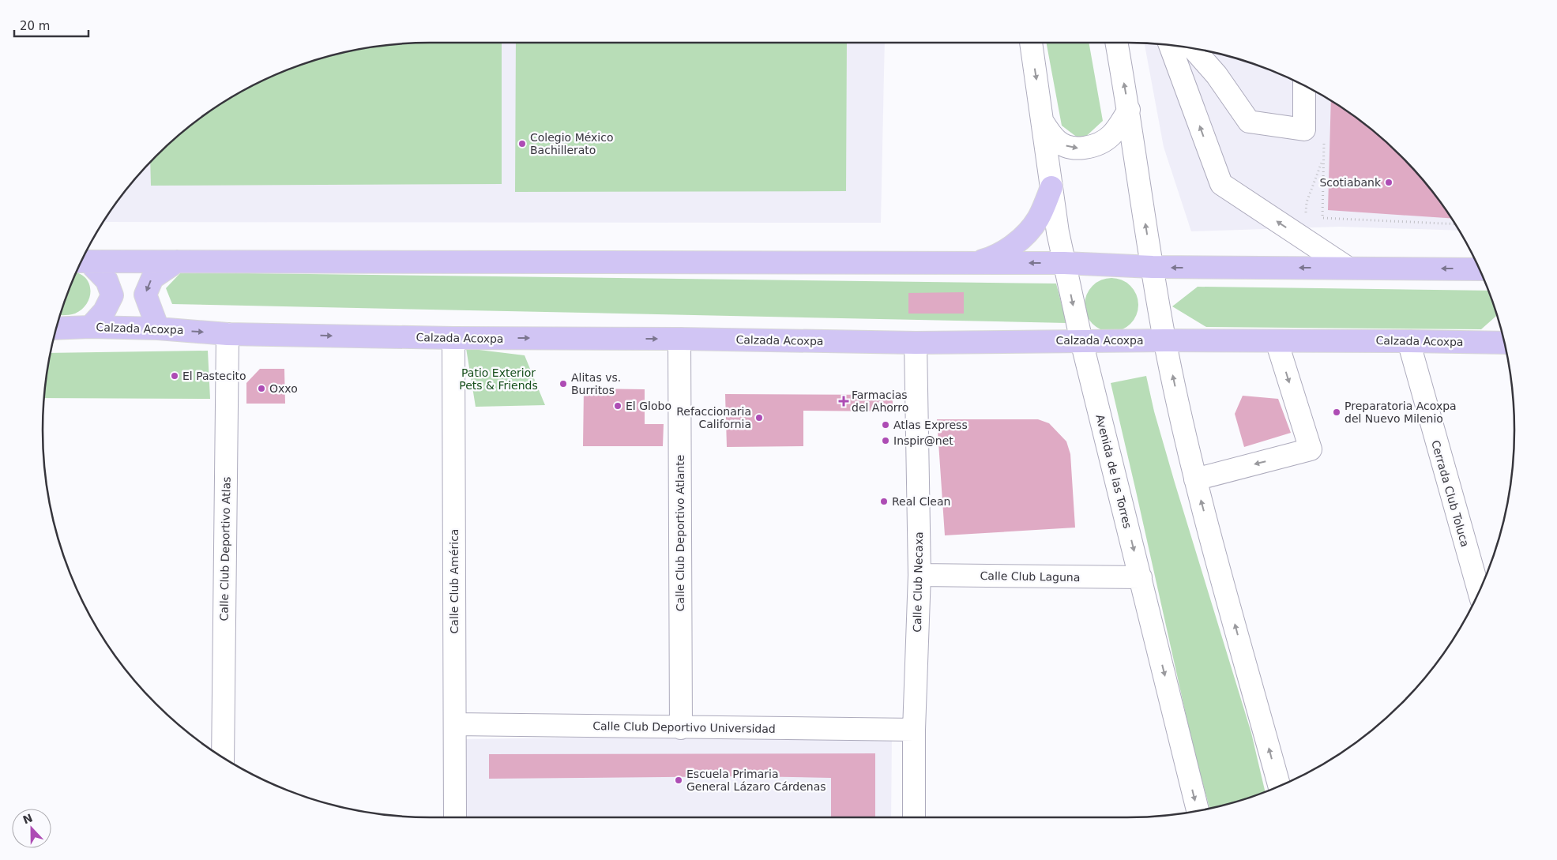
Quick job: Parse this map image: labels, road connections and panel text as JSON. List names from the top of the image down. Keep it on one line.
{"streets":{"main road":["Calzada Acoxpa"],"street":["Avenida de las Torres","Cerrada Club Toluca","Calle Club Deportivo Atlante","Calle Club Deportivo Atlas","Calle Club Laguna","Calle Club América","Calle Club Necaxa","Calle Club Deportivo Universidad"]},"crossings":[["Calzada Acoxpa","Avenida de las Torres"],["Calzada Acoxpa","Cerrada Club Toluca"],["Calzada Acoxpa","Calle Club Deportivo Atlante"],["Calzada Acoxpa","Calle Club Deportivo Atlas"],["Calzada Acoxpa","Calle Club América"],["Calzada Acoxpa","Calle Club Necaxa"],["Avenida de las Torres","Calle Club Laguna"],["Calle Club Deportivo Atlante","Calle Club Deportivo Universidad"],["Calle Club Laguna","Calle Club Necaxa"],["Calle Club América","Calle Club Deportivo Universidad"],["Calle Club Necaxa","Calle Club Deportivo Universidad"]],"parks":["Patio Exterior Pets & Friends"],"places":{"other":["Colegio México Bachillerato","Scotiabank","El Pastecito","Alitas vs. Burritos","Oxxo","El Globo","Preparatoria Acoxpa del Nuevo Milenio","Refaccionaria California","Atlas Express","Inspir@net","Real Clean","Escuela Primaria General Lázaro Cárdenas"],"health":["Farmacias del Ahorro"]},"scale_bar":"20 m","north":"top"}
